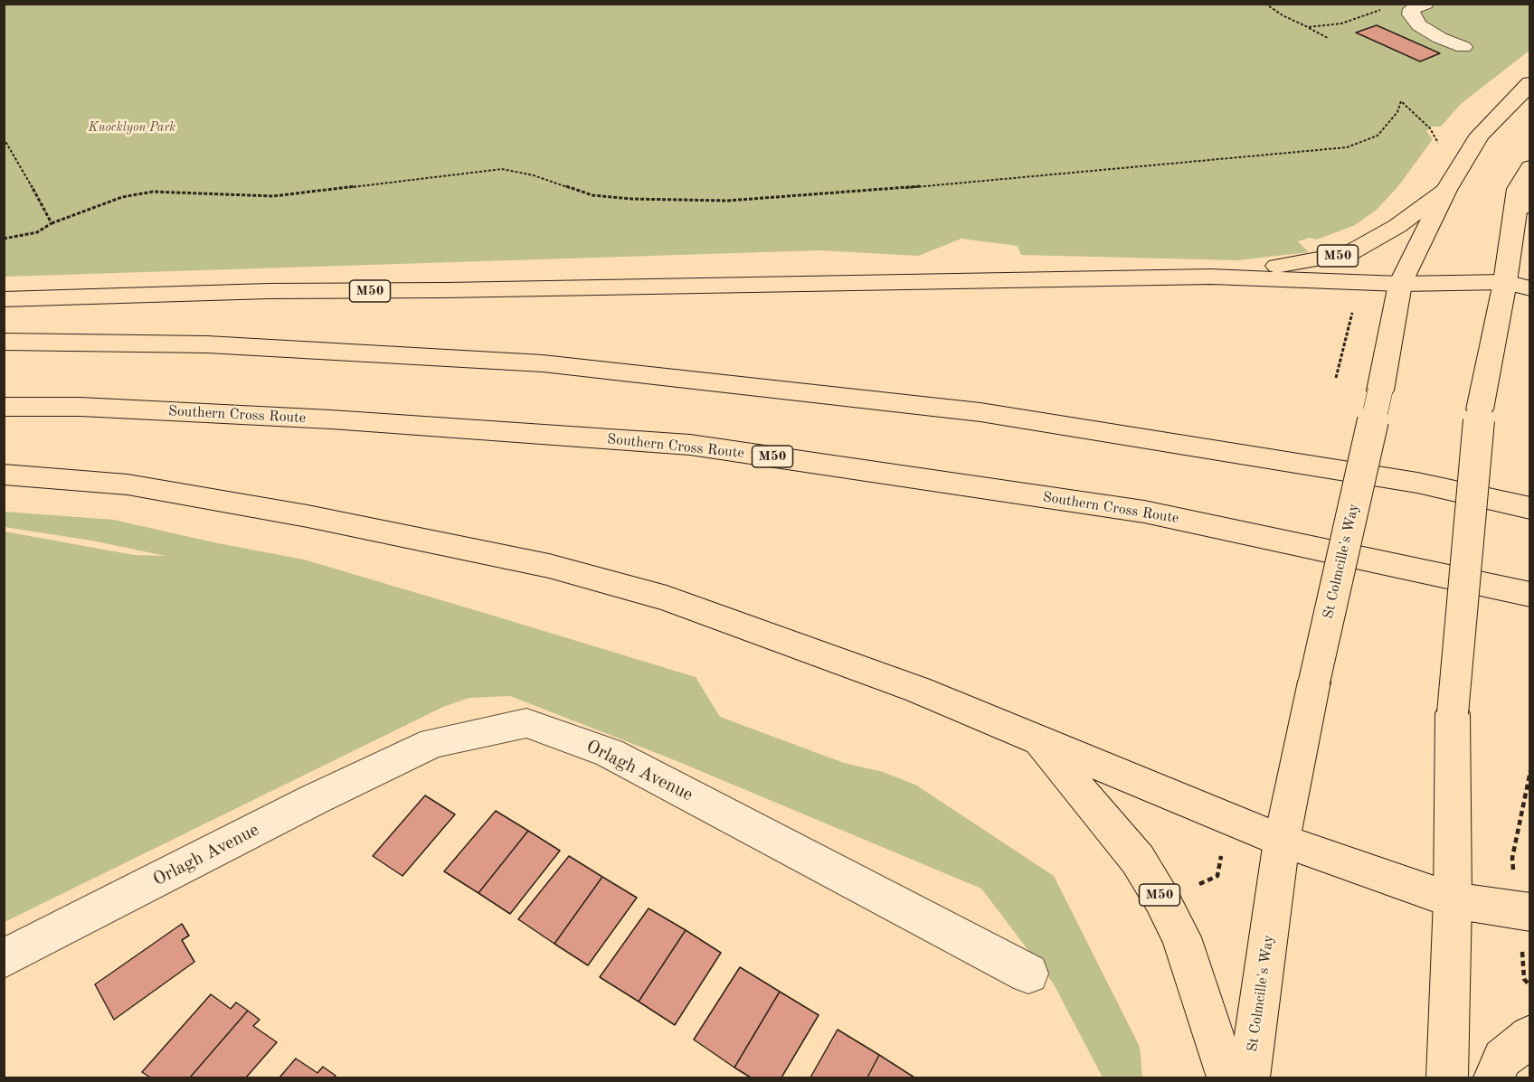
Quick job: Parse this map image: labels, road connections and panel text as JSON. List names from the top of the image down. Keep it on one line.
{"streets":{"main road":["M50","Southern Cross Route","St Colmcille's Way"],"street":["Orlagh Avenue"]},"crossings":[["M50","St Colmcille's Way"]],"parks":["Knocklyon Park"]}
